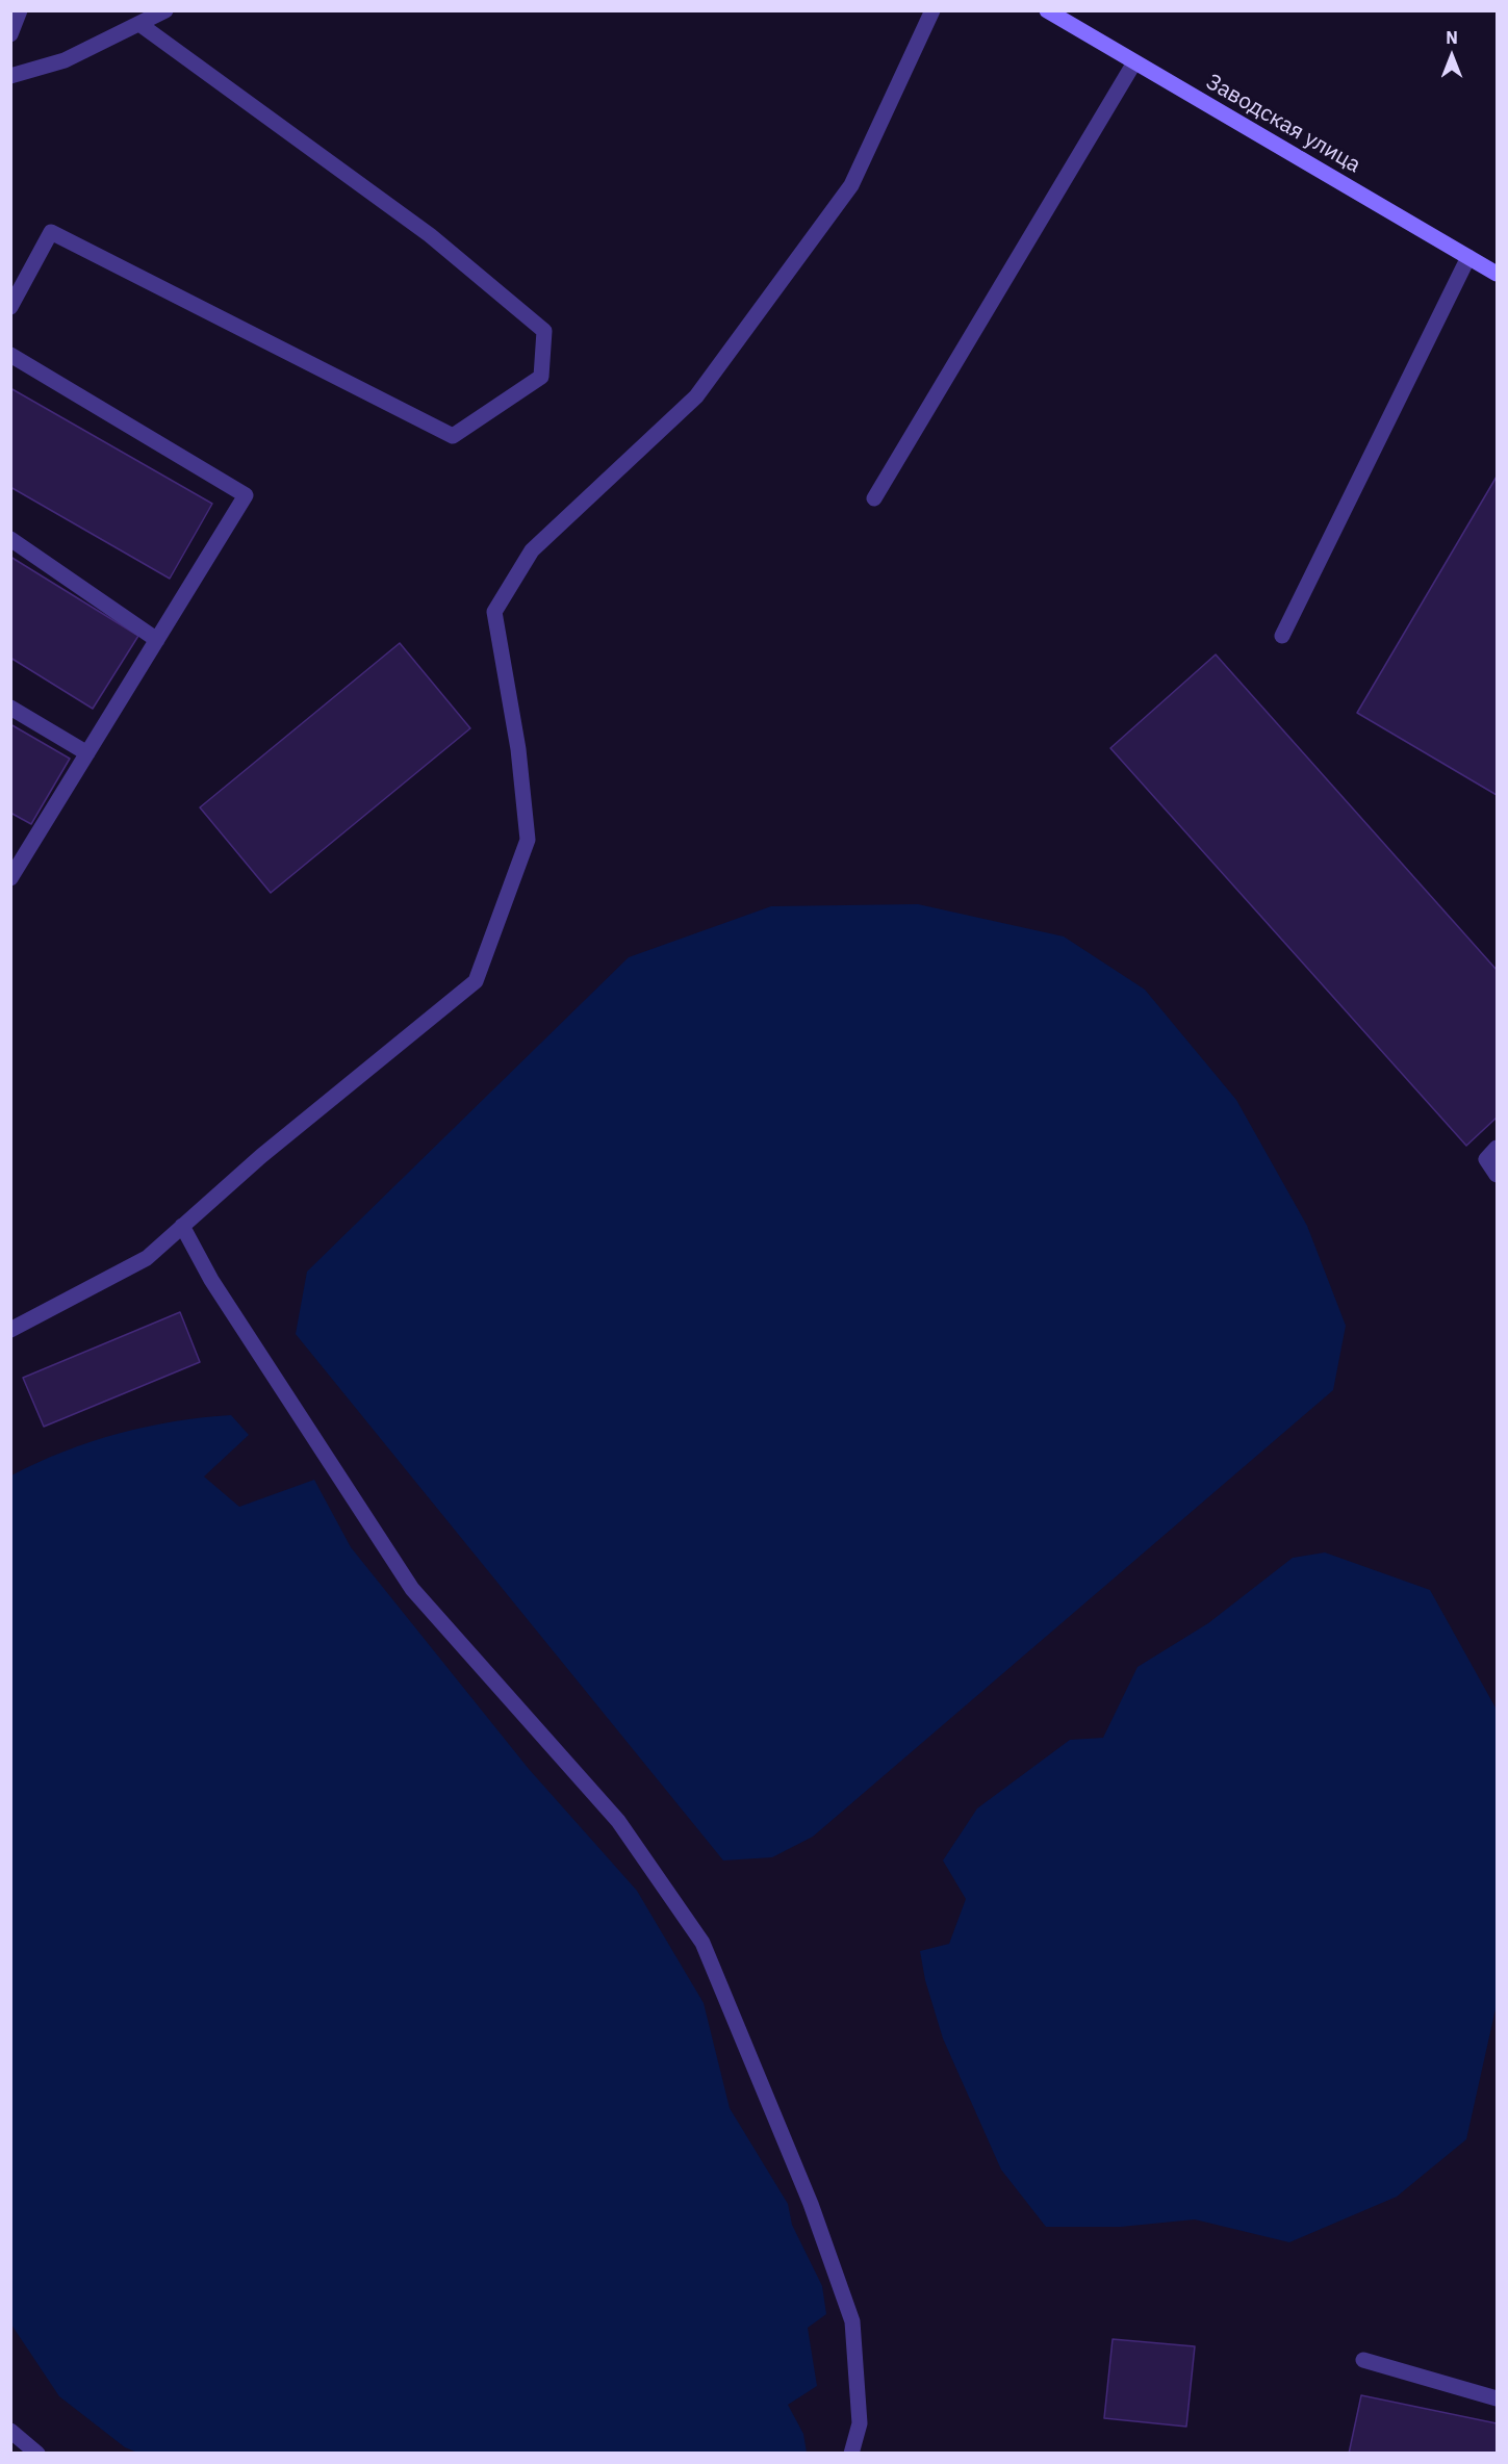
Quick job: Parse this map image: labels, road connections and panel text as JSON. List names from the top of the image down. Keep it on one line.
{"streets":{"street":["Заводская улица"]},"north":"top"}
